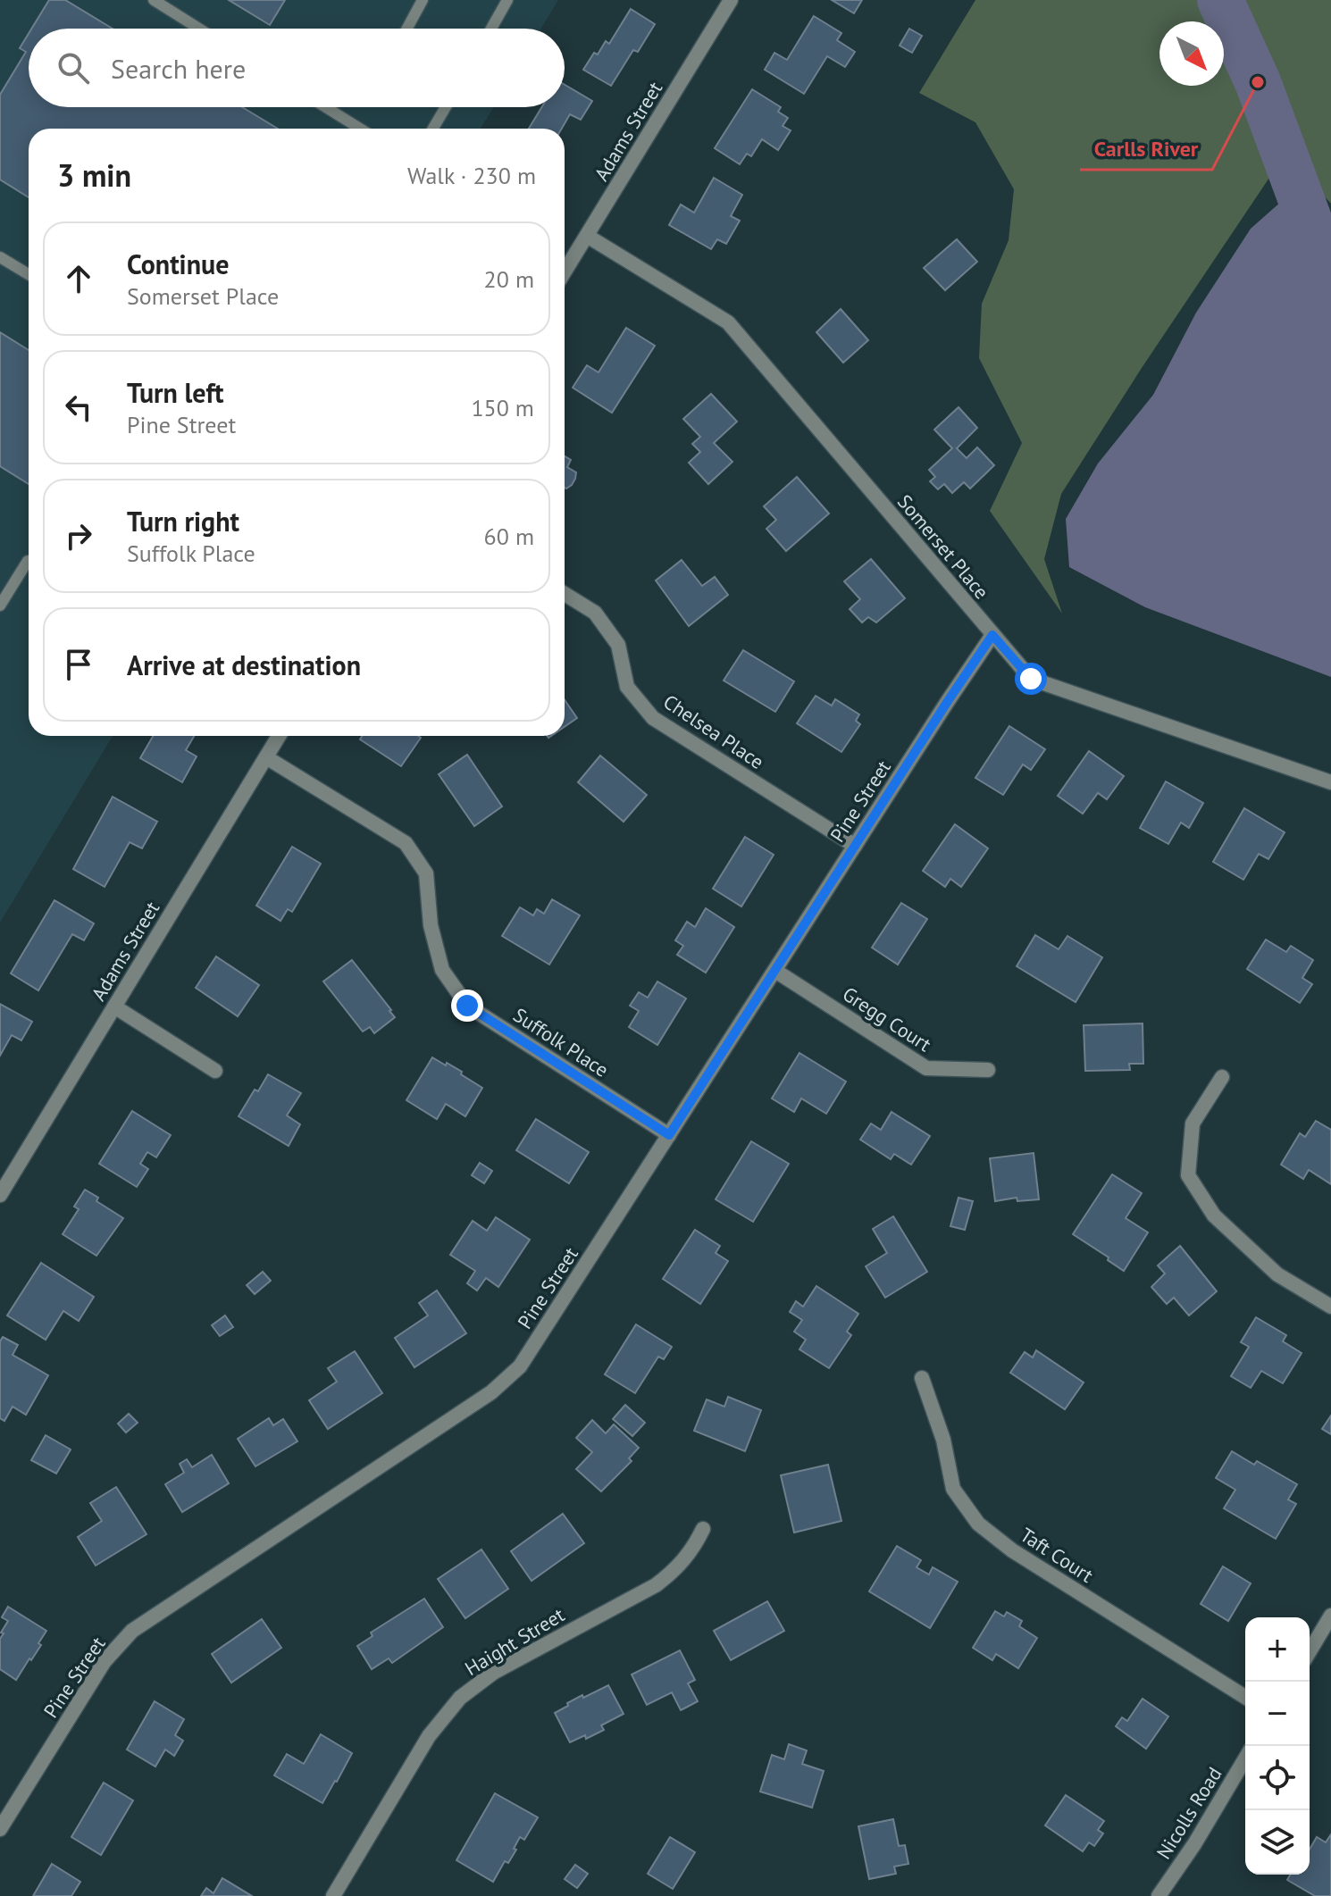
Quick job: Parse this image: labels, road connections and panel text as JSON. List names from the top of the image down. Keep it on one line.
{"streets":{"street":["Adams Street","Somerset Place","Chelsea Place","Pine Street","Gregg Court","Suffolk Place","Taft Court","Haight Street","Nicolls Road"]},"crossings":[["Adams Street","Somerset Place"],["Adams Street","Suffolk Place"],["Somerset Place","Pine Street"],["Chelsea Place","Pine Street"],["Pine Street","Gregg Court"],["Pine Street","Suffolk Place"]],"places":["Carlls River"],"north":"bottom right","page":{"search":"Search here","heading":["3 min","Walk · 230 m"],"list":[["Continue","Somerset Place","20 m"],["Turn left","Pine Street","150 m"],["Turn right","Suffolk Place","60 m"],"Arrive at destination"],"map_buttons":["+","−"]}}
